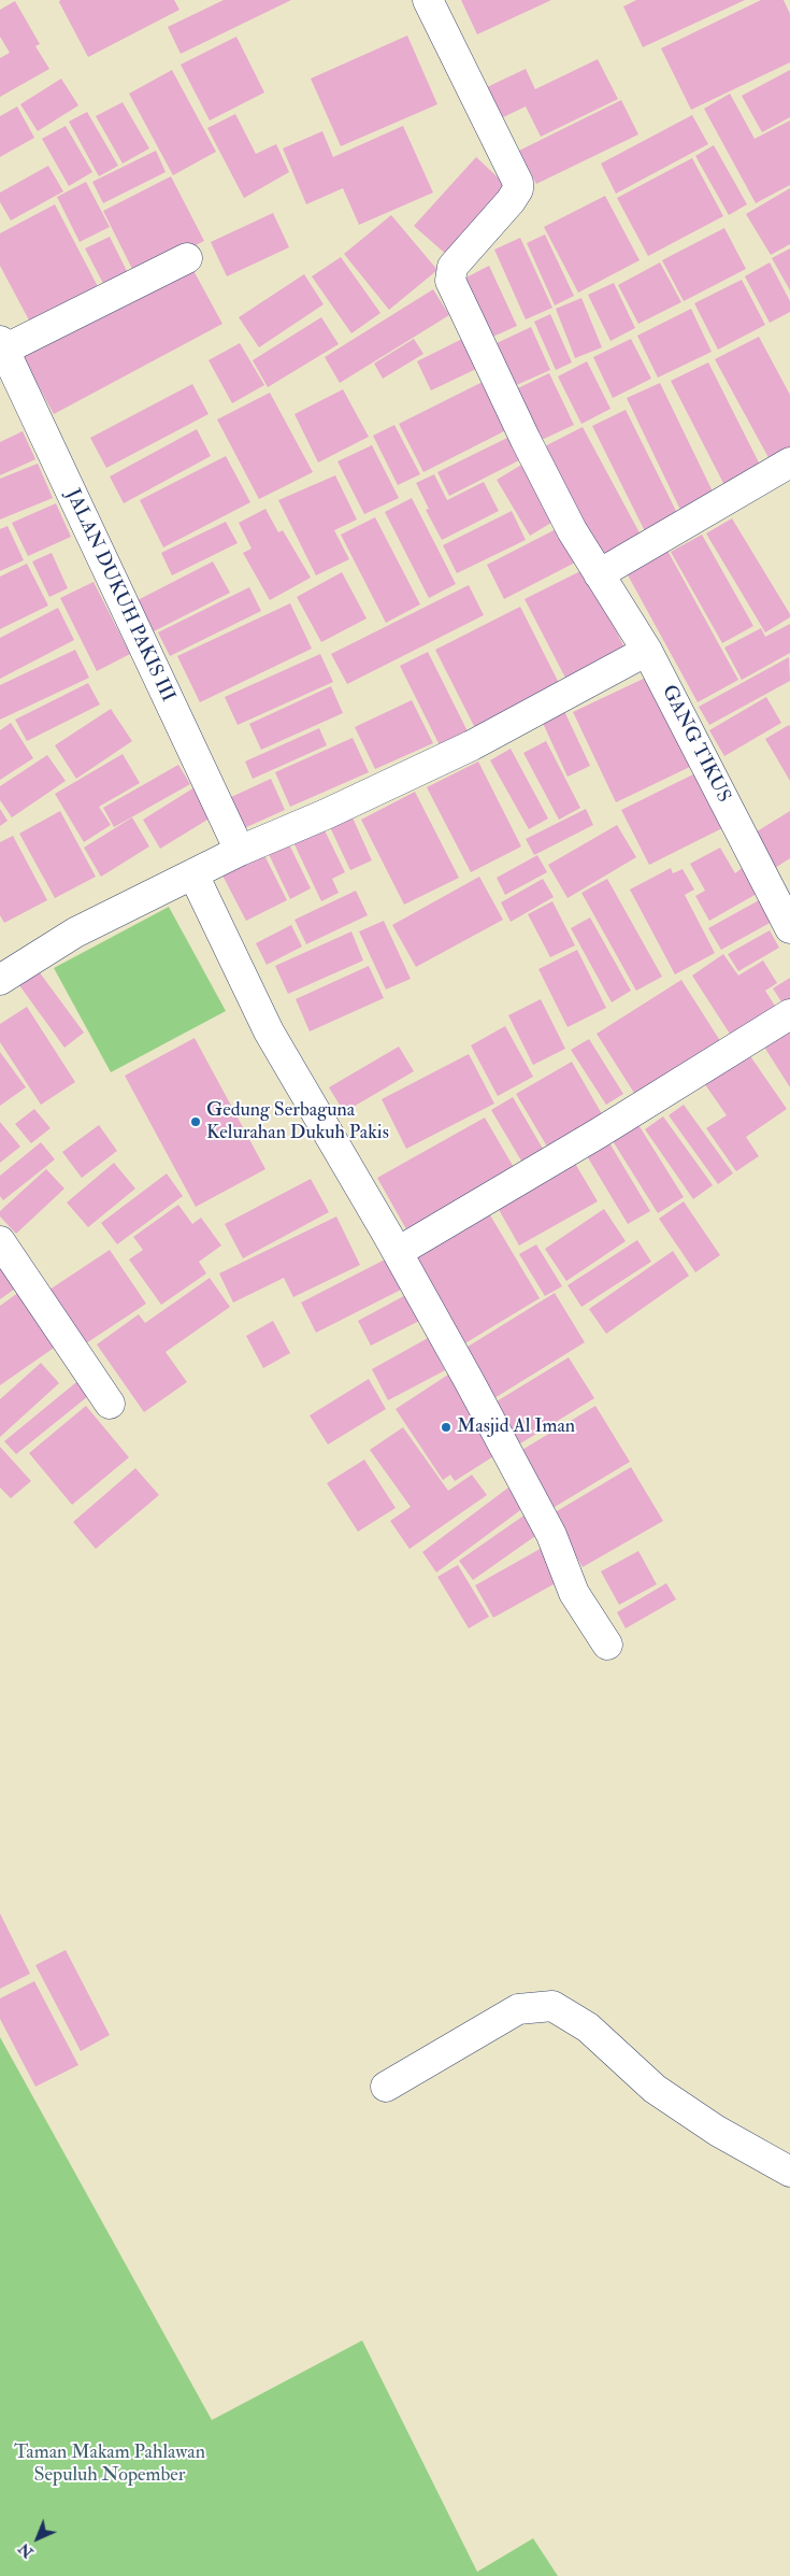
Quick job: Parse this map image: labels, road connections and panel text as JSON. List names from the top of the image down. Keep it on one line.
{"streets":{"street":["JALAN DUKUH PAKIS III","GANG TIKUS"]},"parks":["Taman Makam Pahlawan Sepuluh Nopember"],"places":["Gedung Serbaguna Kelurahan Dukuh Pakis","Masjid Al Iman"],"north":"bottom left"}
